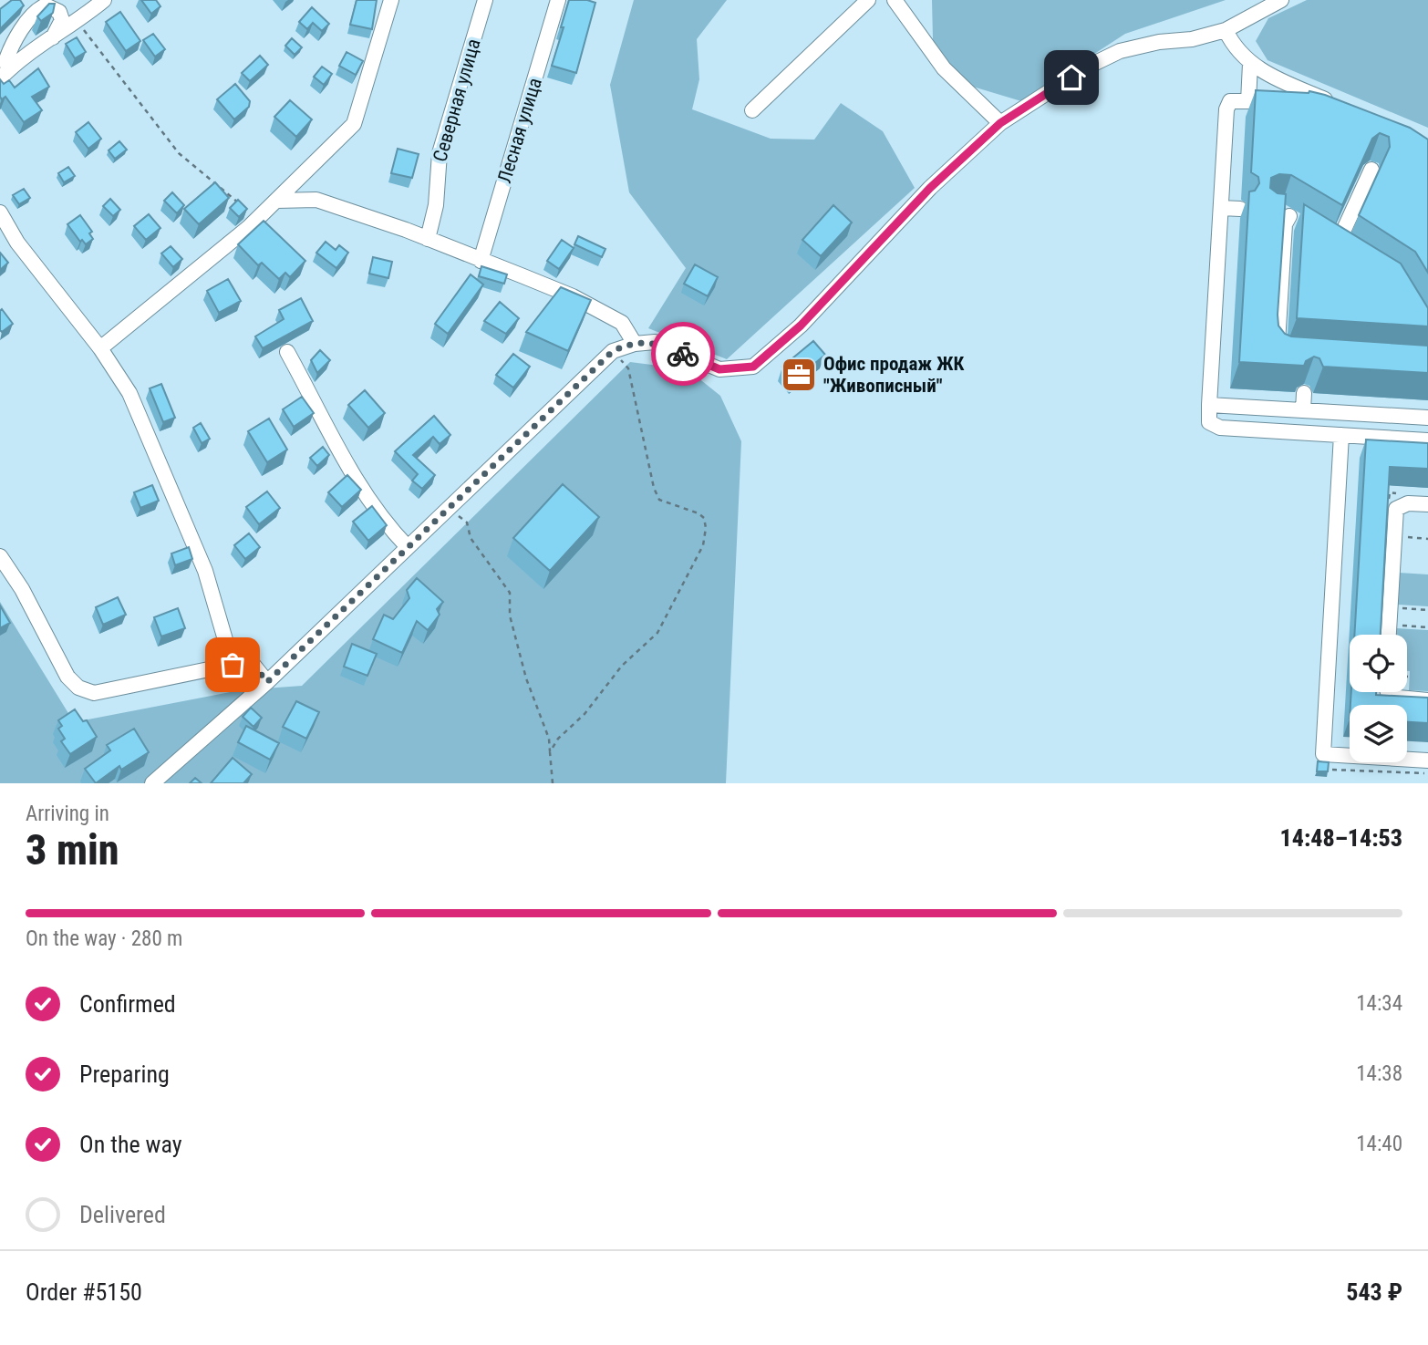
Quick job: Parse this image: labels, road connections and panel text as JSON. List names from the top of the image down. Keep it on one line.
{"streets":{"street":["Северная улица","Лесная улица"]},"places":{"office":["Офис продаж ЖК \"Живописный\""]},"page":{"heading":["3 min","Arriving in","14:48–14:53"],"panel":["Order #5150","543 ₽"],"bar":"On the way · 280 m","list":[["Confirmed","14:34"],["Preparing","14:38"],["On the way","14:40"],"Delivered"]}}
